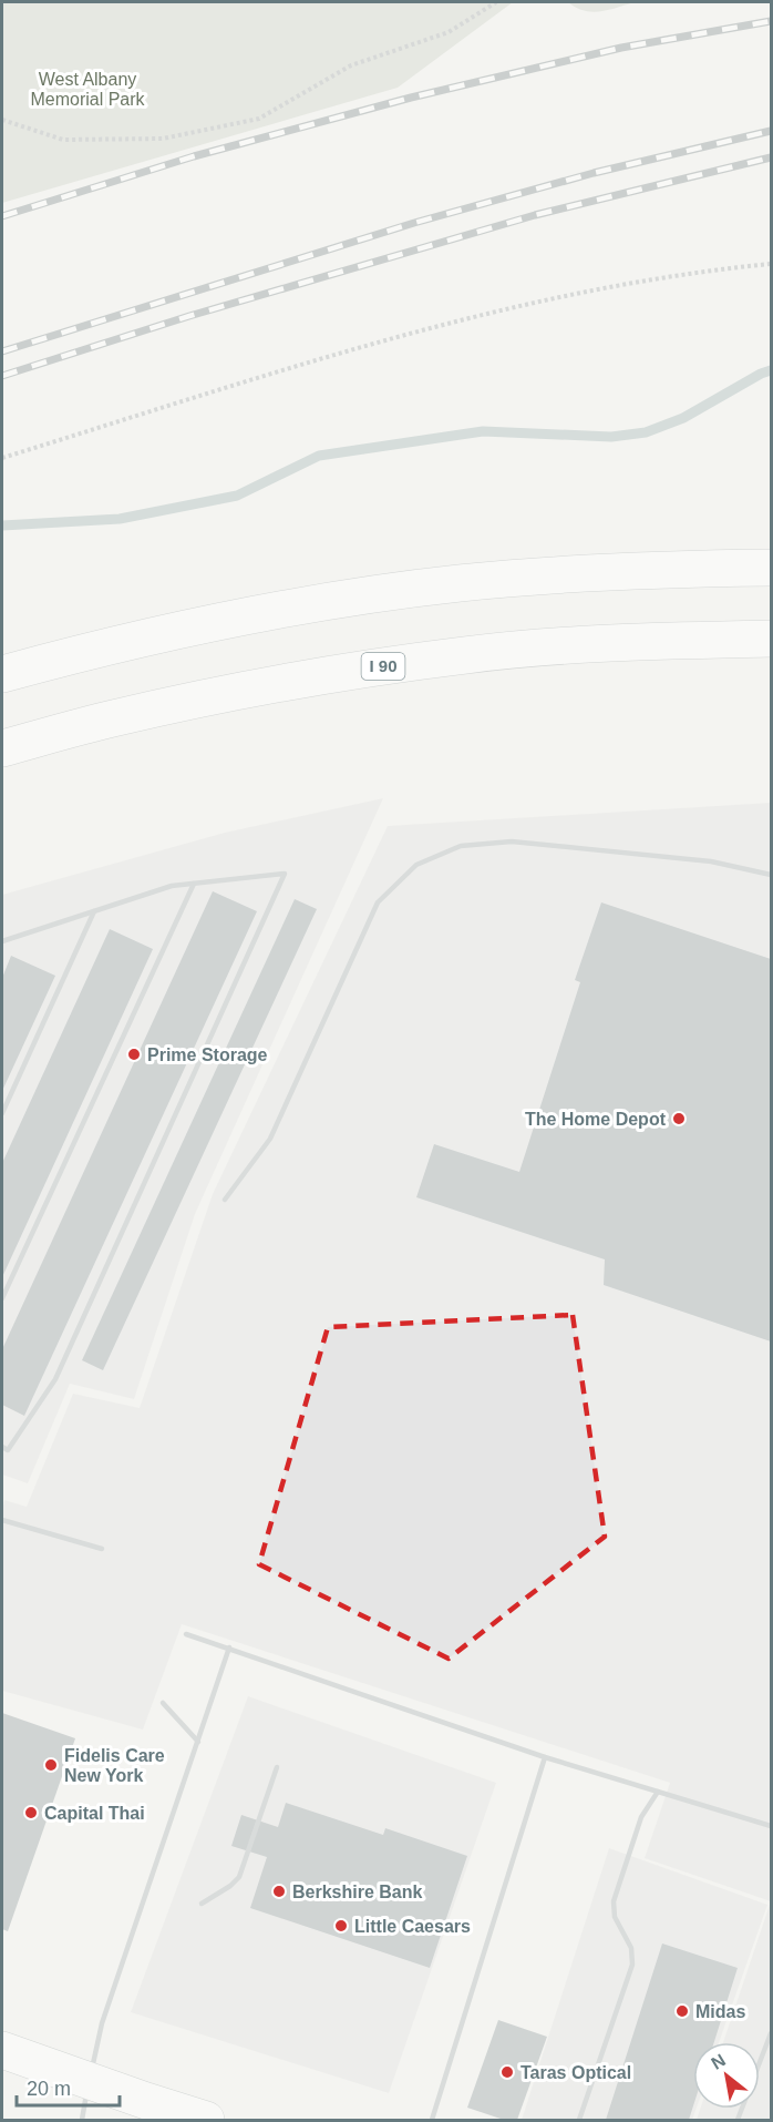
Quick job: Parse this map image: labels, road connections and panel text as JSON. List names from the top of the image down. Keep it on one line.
{"streets":{"main road":["I 90"]},"parks":["West Albany Memorial Park"],"places":["Prime Storage","The Home Depot","Fidelis Care New York","Capital Thai","Berkshire Bank","Little Caesars","Midas","Taras Optical"],"scale_bar":"20 m","north":"top left"}
